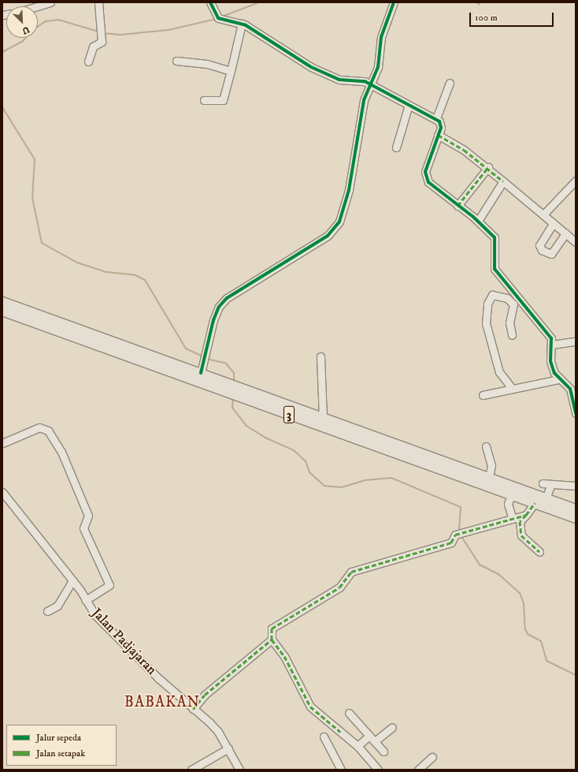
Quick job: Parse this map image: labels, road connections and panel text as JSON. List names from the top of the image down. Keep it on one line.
{"streets":{"main road":["3"],"street":["Jalan Padjajaran"]},"districts":["BABAKAN"],"legend":["Jalur sepeda","Jalan setapak"],"scale_bar":"100 m","north":"bottom right"}
